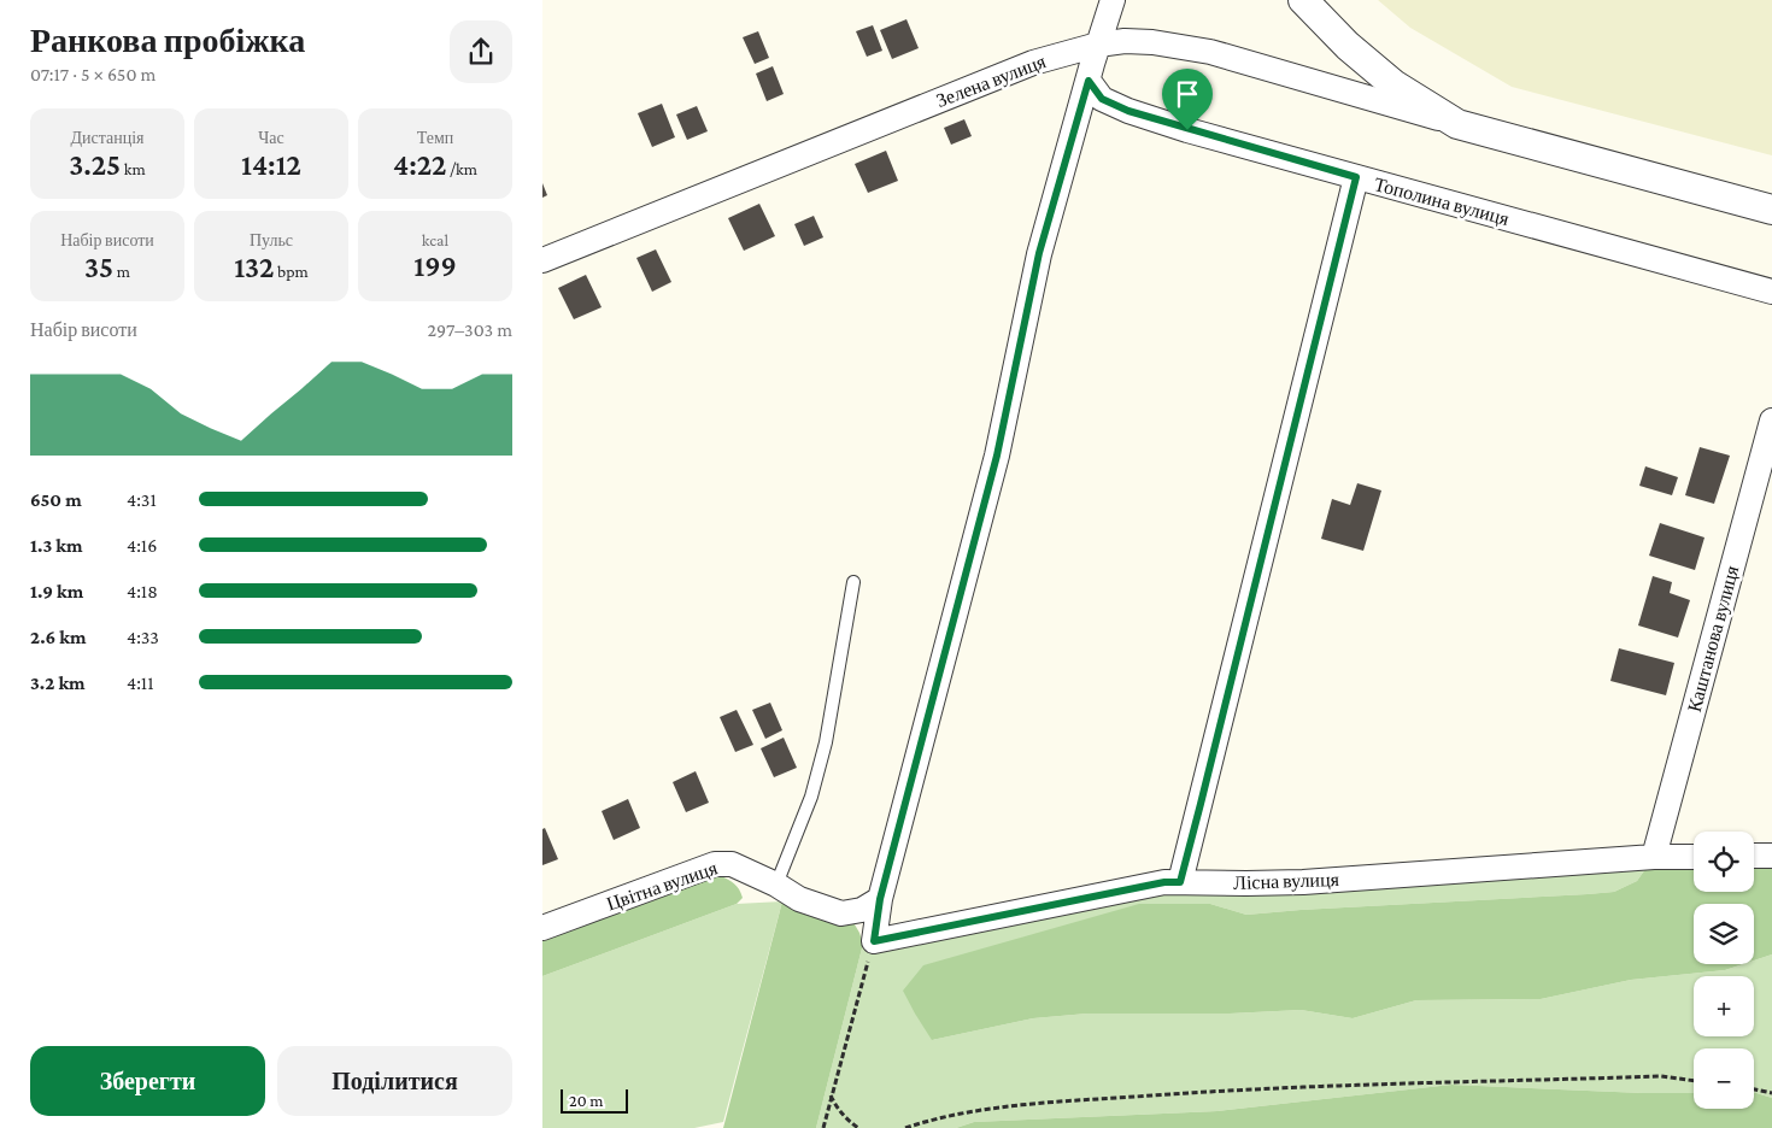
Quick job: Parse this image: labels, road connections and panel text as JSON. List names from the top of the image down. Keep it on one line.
{"streets":{"street":["Зелена вулиця","Тополина вулиця","Каштанова вулиця","Лісна вулиця","Цвітна вулиця"]},"crossings":[["Каштанова вулиця","Лісна вулиця"]],"scale_bar":"20 m","page":{"heading":["Ранкова пробіжка","07:17 · 5 × 650 m"],"stats":[["Дистанція","3.25 km"],["Час","14:12"],["Темп","4:22 /km"],["Набір висоти","35 m"],["Пульс","132 bpm"],["kcal","199"]],"chart":["Набір висоти","297–303 m"],"list":[{"name":"650 m","note":"4:31"},{"name":"1.3 km","note":"4:16"},{"name":"1.9 km","note":"4:18"},{"name":"2.6 km","note":"4:33"},{"name":"3.2 km","note":"4:11"}],"map_buttons":["+","−"],"buttons":["Зберегти","Поділитися"],"scale":"20 m"}}
